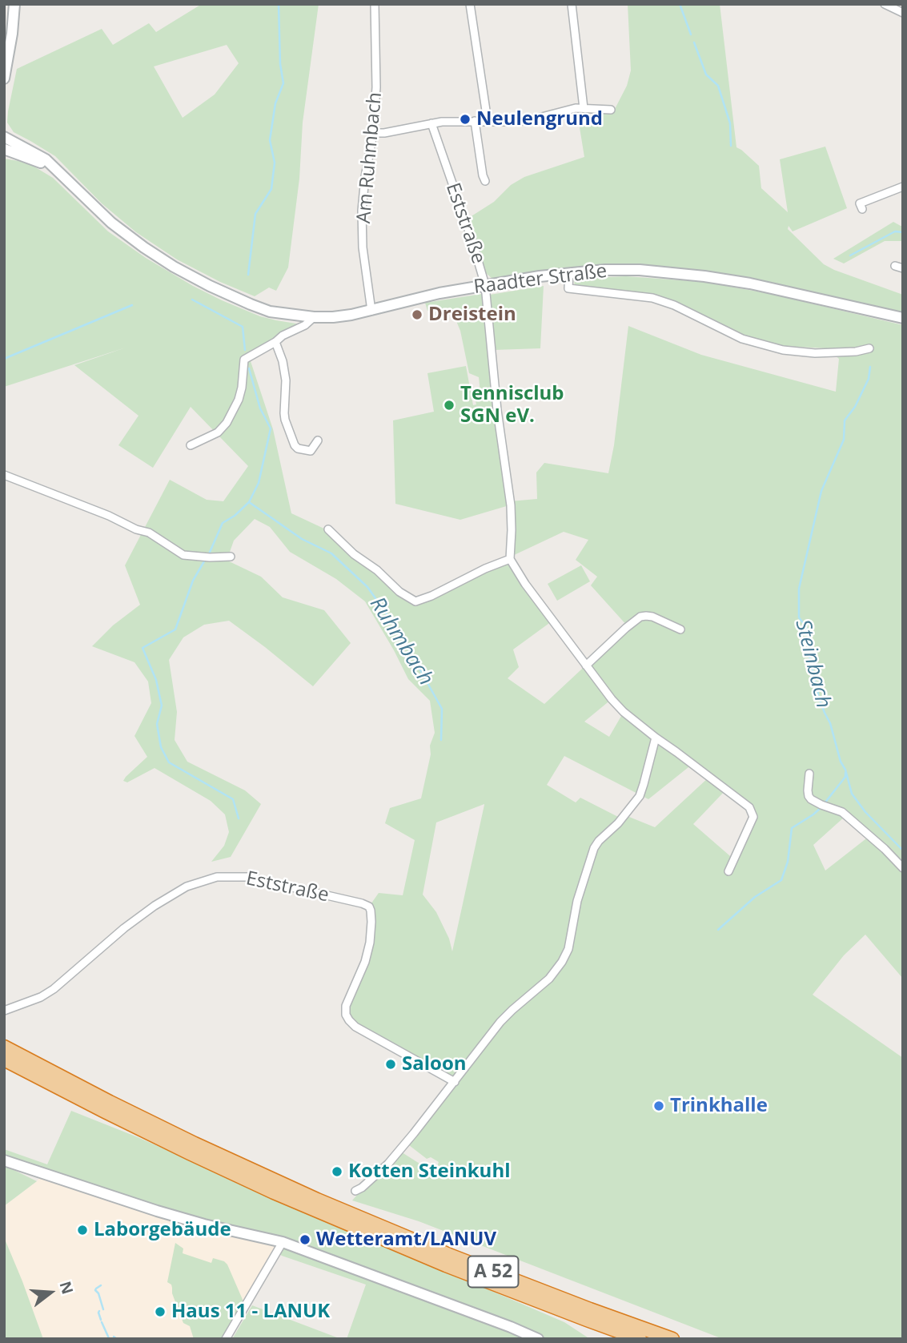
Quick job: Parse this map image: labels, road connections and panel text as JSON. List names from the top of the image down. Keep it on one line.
{"streets":{"highway":["A 52"],"main road":["Raadter Straße"],"street":["Am Ruhmbach","Eststraße"]},"crossings":[["Am Ruhmbach","Raadter Straße"],["Eststraße","Raadter Straße"]],"water":["Ruhmbach","Steinbach"],"places":["Neulengrund","Dreistein","Tennisclub SGN eV.","Saloon","Trinkhalle","Kotten Steinkuhl","Laborgebäude","Wetteramt/LANUV","Haus 11 - LANUK"],"north":"right"}
